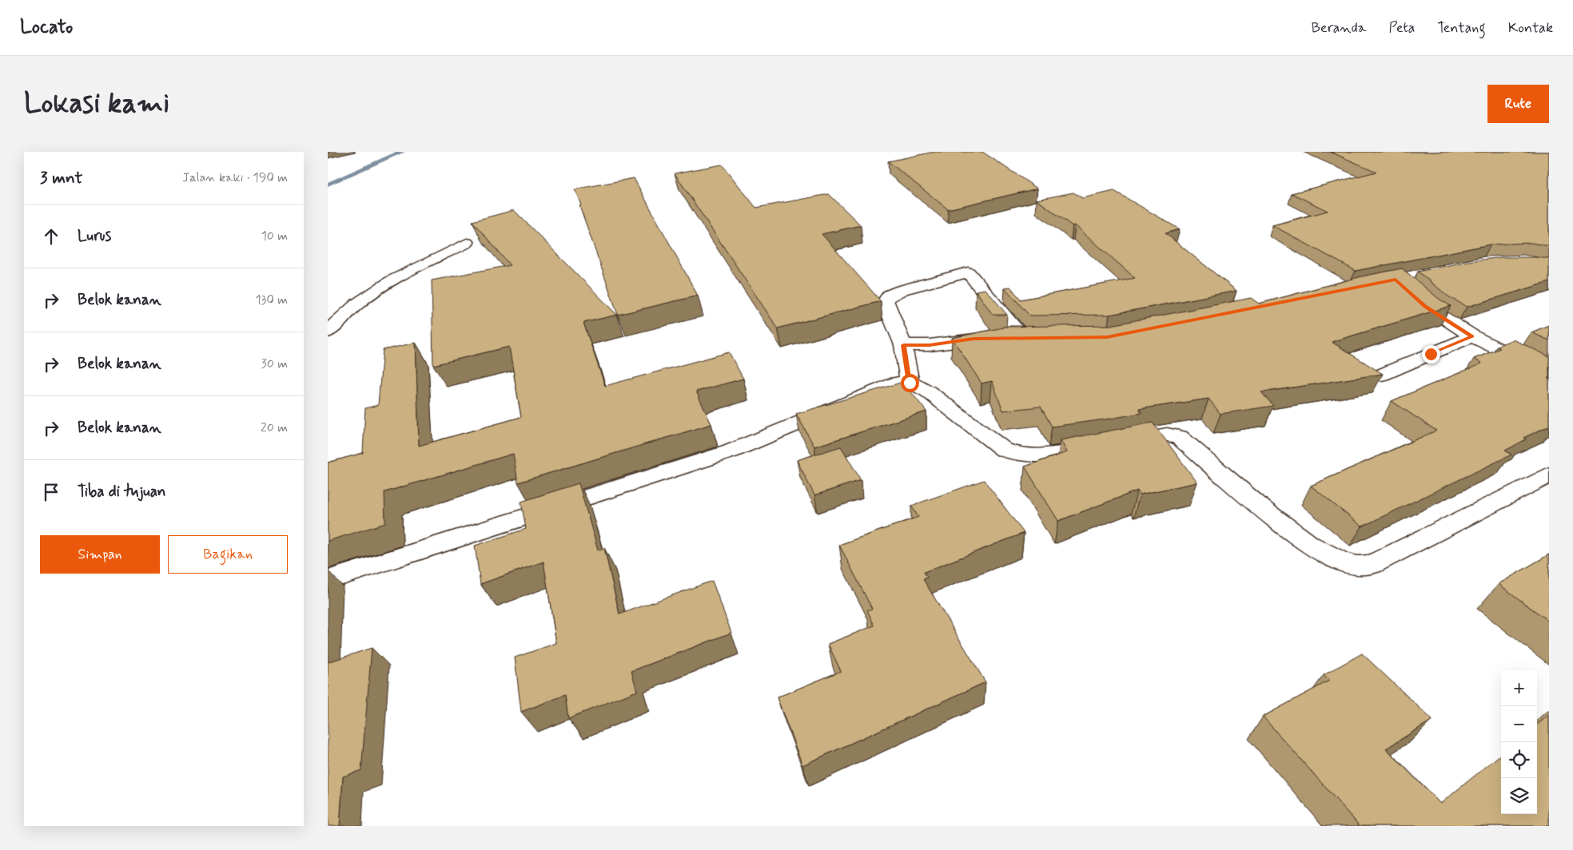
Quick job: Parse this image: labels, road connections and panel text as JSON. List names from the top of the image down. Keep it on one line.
{"page":{"header":"Locato","nav":["Beranda","Peta","Tentang","Kontak"],"buttons":["Rute",["Simpan","Bagikan"]],"title":"Lokasi kami","heading":["3 mnt","Jalan kaki · 190 m"],"list":[["Lurus","10 m"],["Belok kanan","130 m"],["Belok kanan","30 m"],["Belok kanan","20 m"],"Tiba di tujuan"],"map_buttons":["+","−"]}}
